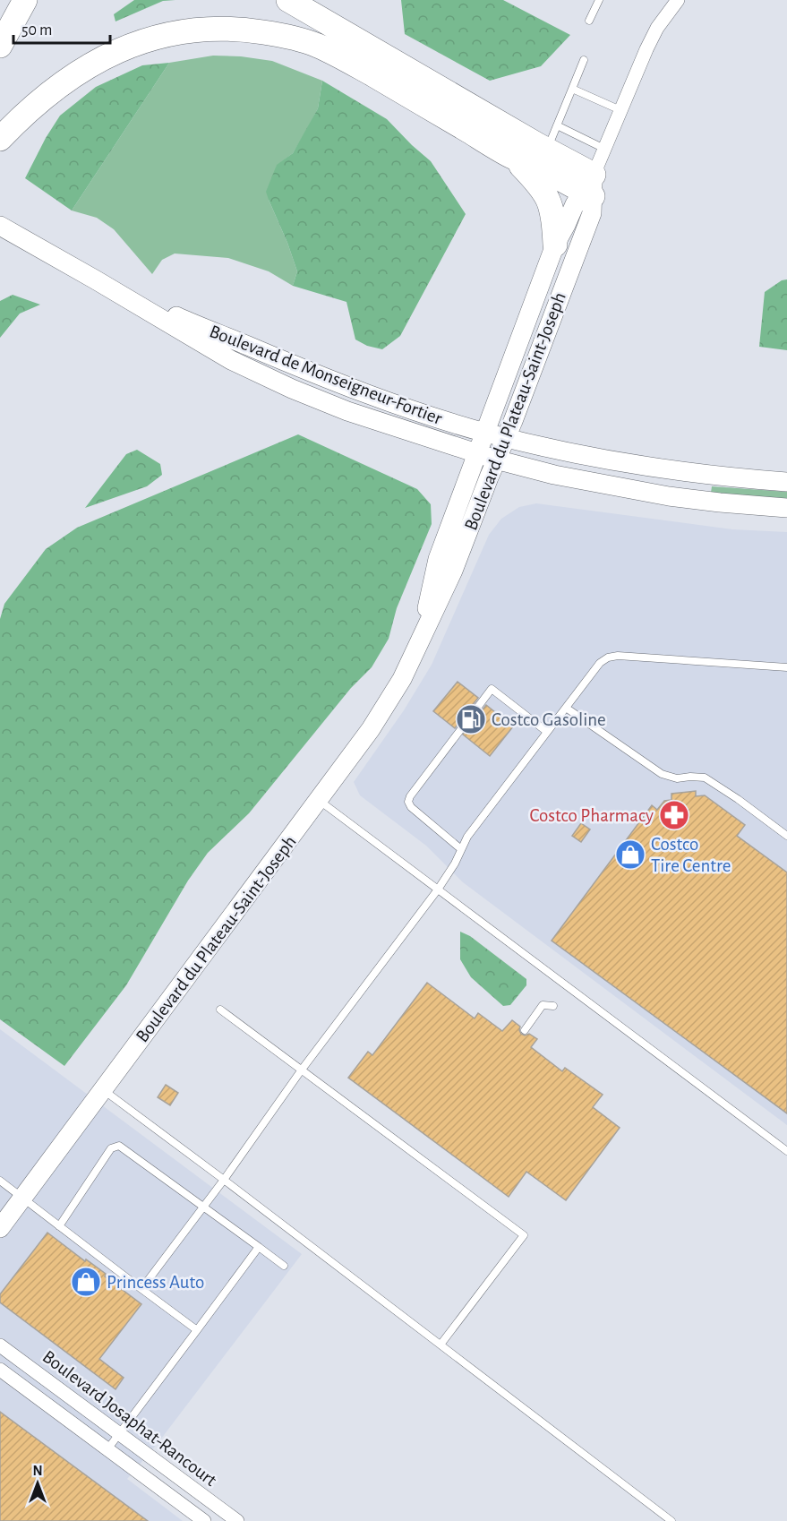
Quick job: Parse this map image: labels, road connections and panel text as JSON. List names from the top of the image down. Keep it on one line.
{"streets":{"street":["Boulevard de Monseigneur-Fortier","Boulevard du Plateau-Saint-Joseph","Boulevard Josaphat-Rancourt"]},"crossings":[["Boulevard de Monseigneur-Fortier","Boulevard du Plateau-Saint-Joseph"]],"places":{"fuel station":["Costco Gasoline"],"pharmacy":["Costco Pharmacy"],"shop":["Costco Tire Centre","Princess Auto"]},"scale_bar":"50 m","north":"top"}
